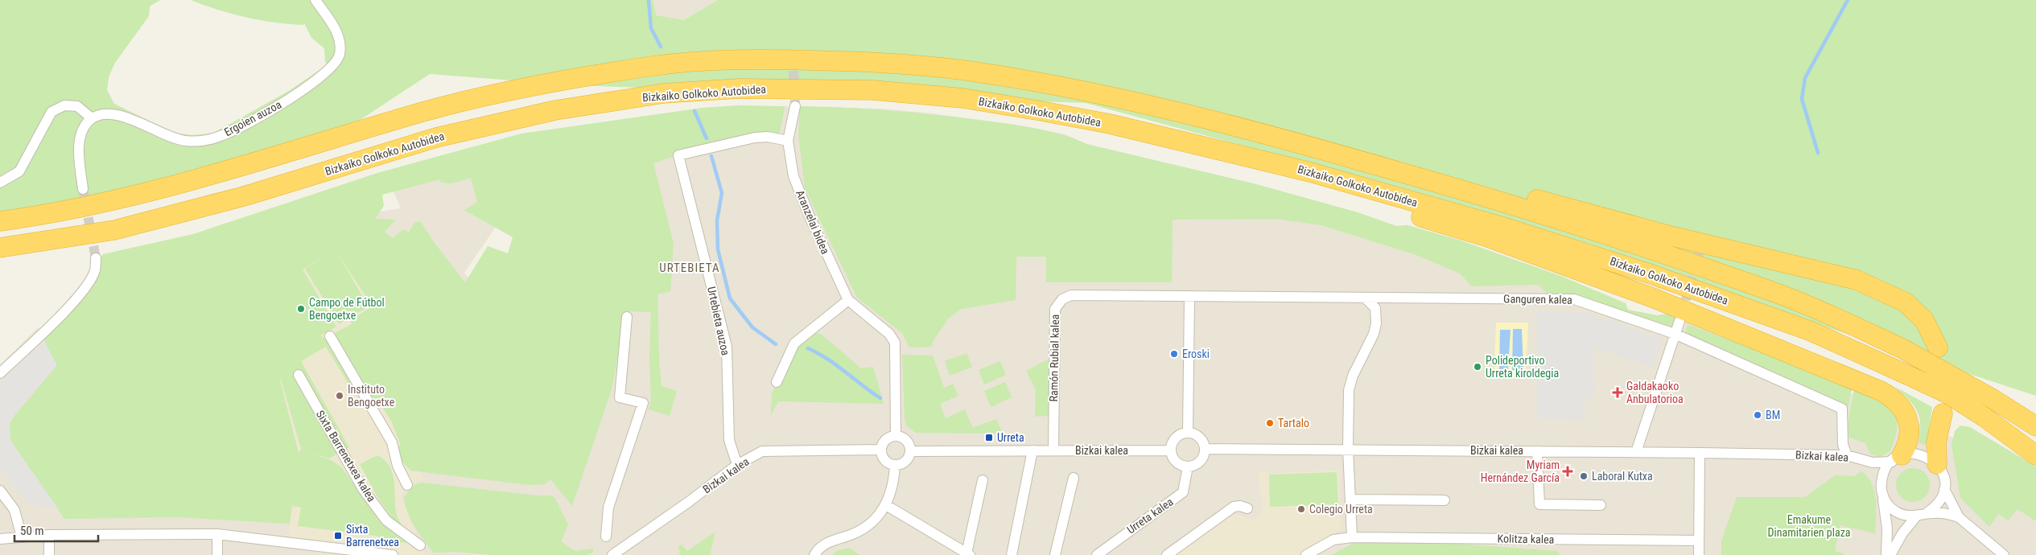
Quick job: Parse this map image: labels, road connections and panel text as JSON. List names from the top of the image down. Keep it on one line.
{"streets":{"highway":["Bizkaiko Golkoko Autobidea"],"street":["Ergoien auzoa","Aranzelai bidea","Ganguren kalea","Urtebieta auzoa","Ramón Rubial kalea","Bizkai kalea","Sixta Barrenetxea kalea","Urreta kalea","Kolitza kalea"]},"crossings":[["Aranzelai bidea","Urtebieta auzoa"],["Aranzelai bidea","Bizkai kalea"],["Ganguren kalea","Ramón Rubial kalea"],["Ganguren kalea","Bizkai kalea"],["Urtebieta auzoa","Bizkai kalea"],["Ramón Rubial kalea","Bizkai kalea"],["Bizkai kalea","Urreta kalea"]],"districts":["URTEBIETA"],"parks":["Emakume Dinamitarien plaza"],"places":{"other":["Campo de Fútbol Bengoetxe","Eroski","Polideportivo Urreta kiroldegia","Instituto Bengoetxe","BM","Tartalo","Laboral Kutxa","Colegio Urreta"],"health":["Galdakaoko Anbulatorioa","Myriam Hernández García"],"transit":["Urreta","Sixta Barrenetxea"]},"scale_bar":"50 m"}
